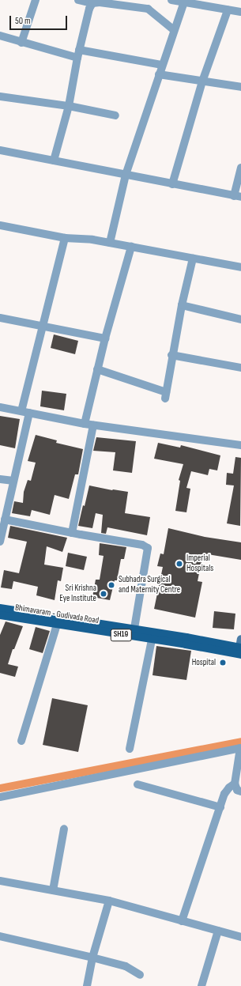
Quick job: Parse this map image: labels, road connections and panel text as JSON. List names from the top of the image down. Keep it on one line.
{"streets":{"main road":["Bhimavaram - Gudivada Road","SH19"]},"places":["Imperial Hospitals","Subhadra Surgical and Maternity Centre","Sri Krishna Eye Institute","Hospital"],"scale_bar":"50 m"}
